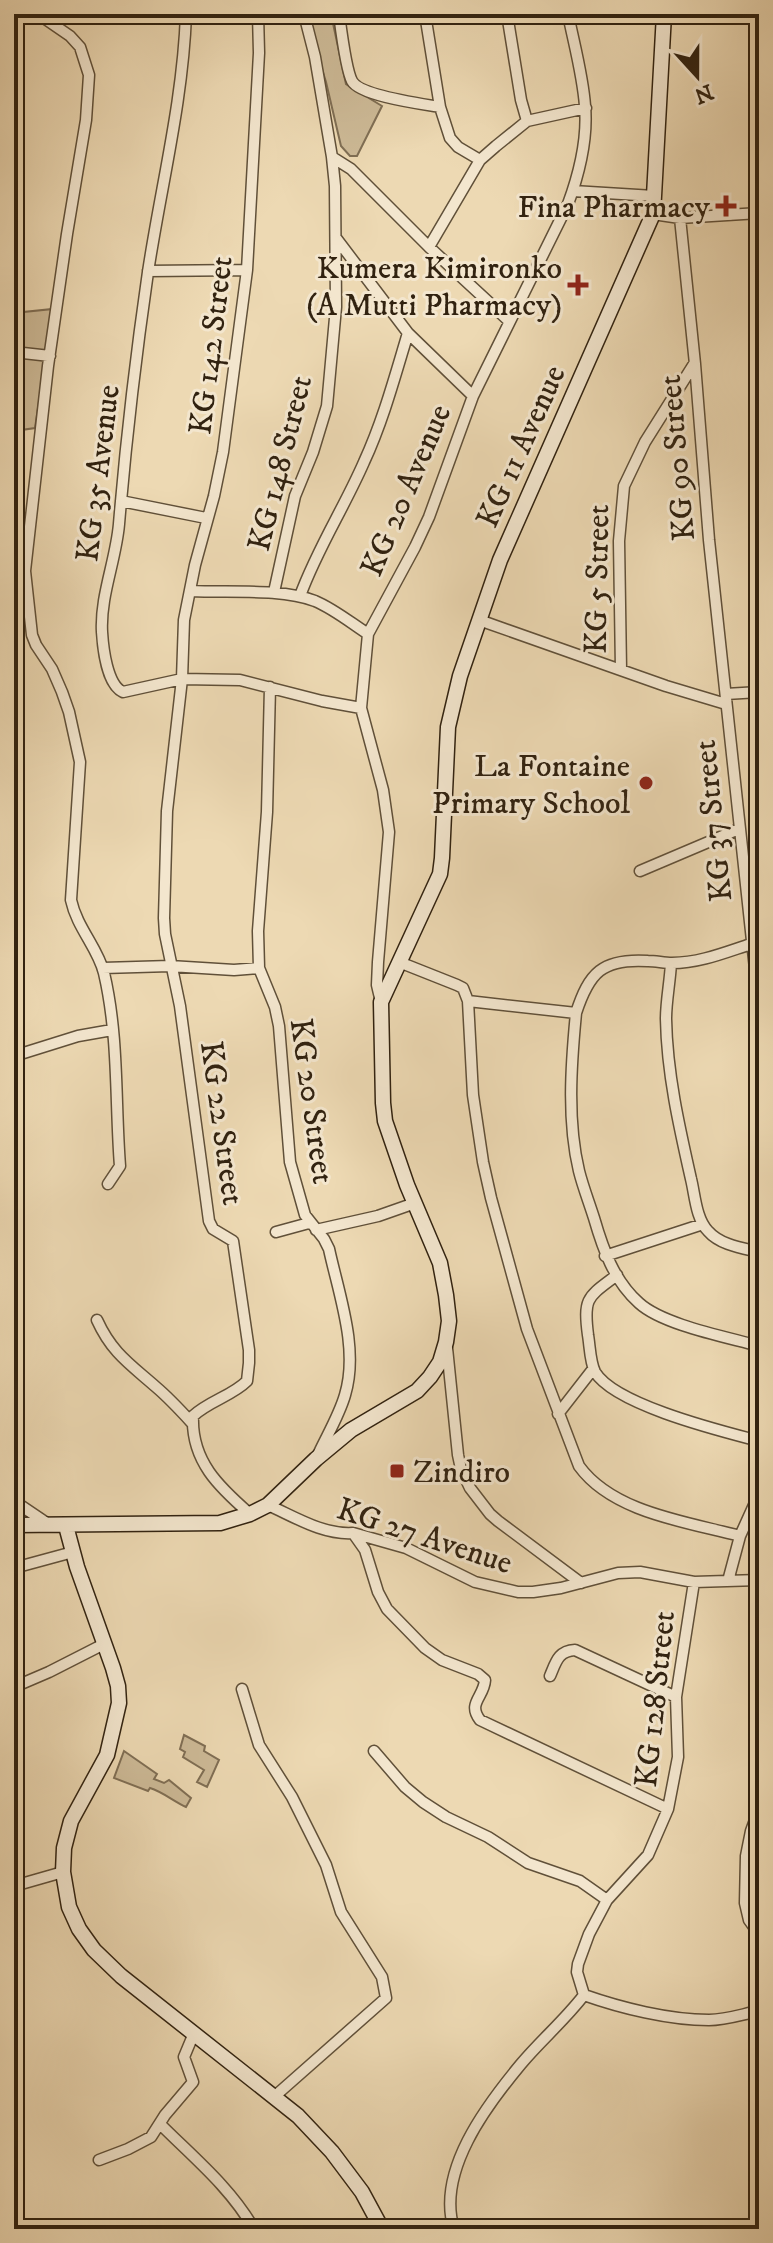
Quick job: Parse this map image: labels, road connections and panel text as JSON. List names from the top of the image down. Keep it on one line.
{"streets":{"main road":["KG 11 Avenue"],"street":["KG 142 Street","KG 90 Street","KG 148 Street","KG 35 Avenue","KG 20 Avenue","KG 5 Street","KG 37 Street","KG 20 Street","KG 22 Street","KG 27 Avenue","KG 128 Street"]},"crossings":[["KG 142 Street","KG 35 Avenue"],["KG 142 Street","KG 22 Street"],["KG 11 Avenue","KG 20 Avenue"],["KG 11 Avenue","KG 5 Street"],["KG 90 Street","KG 5 Street"],["KG 90 Street","KG 37 Street"],["KG 35 Avenue","KG 20 Avenue"],["KG 35 Avenue","KG 20 Street"],["KG 35 Avenue","KG 22 Street"],["KG 5 Street","KG 37 Street"],["KG 27 Avenue","KG 128 Street"]],"places":{"health":["Fina Pharmacy","Kumera Kimironko (A Mutti Pharmacy)"],"other":["La Fontaine Primary School"],"transit":["Zindiro"]},"north":"bottom"}
